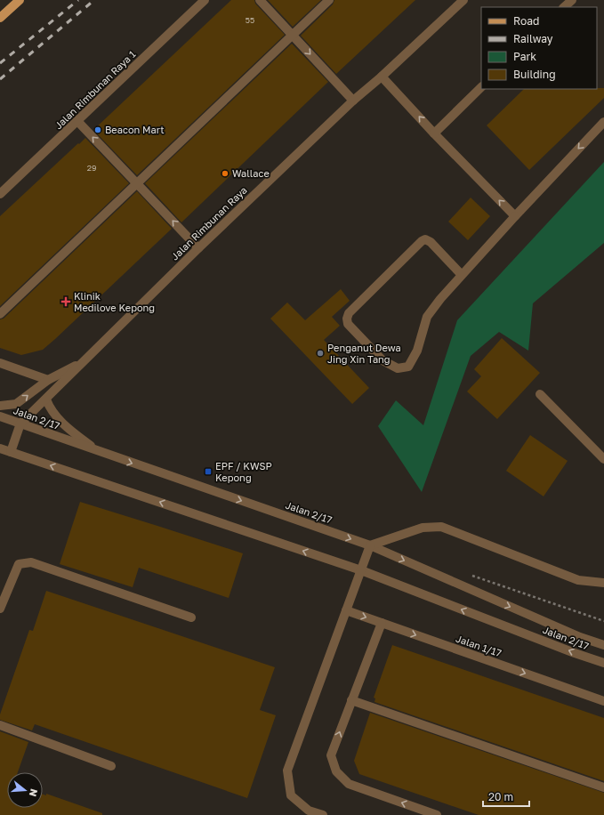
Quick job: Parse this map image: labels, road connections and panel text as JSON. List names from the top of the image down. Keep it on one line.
{"streets":{"street":["Jalan Rimbunan Raya 1","Jalan Rimbunan Raya","Jalan 2/17","Jalan 1/17"]},"crossings":[["Jalan Rimbunan Raya","Jalan 2/17"]],"one_way":["Jalan 1/17"],"places":{"other":["Beacon Mart","Wallace","Penganut Dewa Jing Xin Tang"],"health":["Klinik Medilove Kepong"],"transit":["EPF / KWSP Kepong"]},"house_numbers":["55","29"],"legend":["Road","Railway","Park","Building"],"scale_bar":"20 m","north":"right"}
